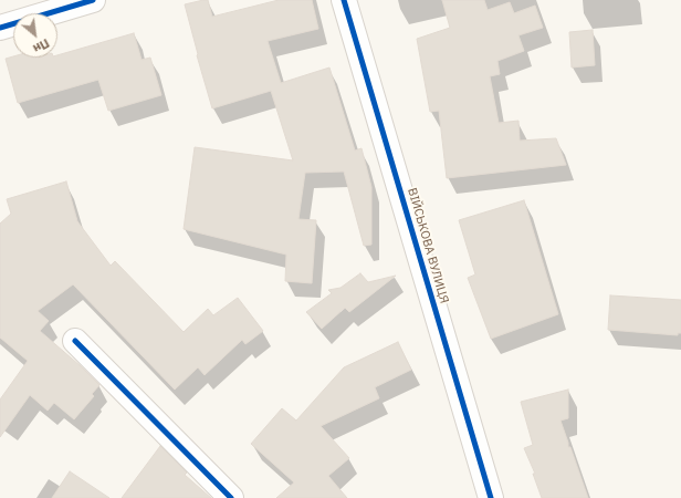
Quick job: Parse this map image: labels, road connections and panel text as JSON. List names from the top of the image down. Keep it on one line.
{"streets":{"street":["ВІЙСЬКОВА ВУЛИЦЯ"]},"north":"bottom right"}
